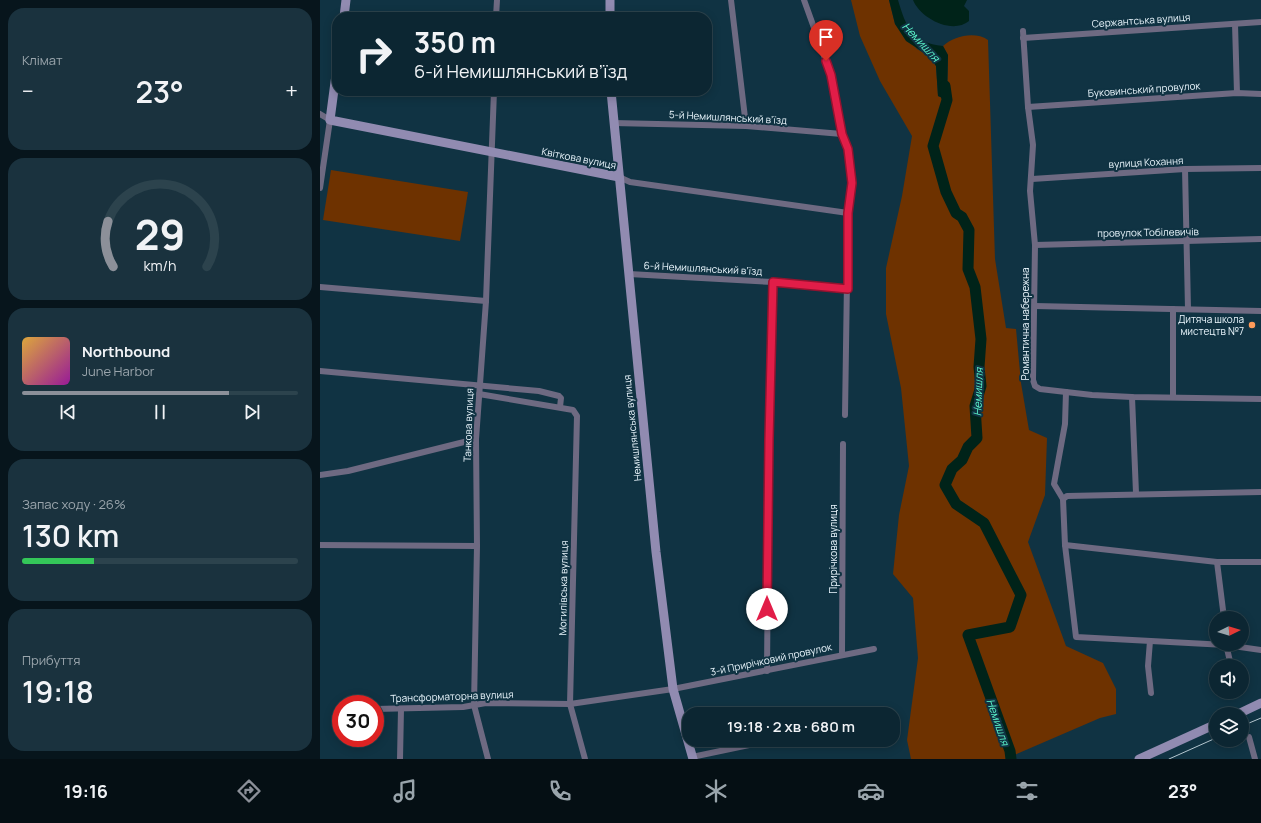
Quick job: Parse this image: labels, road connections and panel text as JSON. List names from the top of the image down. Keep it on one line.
{"streets":{"street":["Сержантська вулиця","Буковинський провулок","5-й Немишлянський в’їзд","Квіткова вулиця","вулиця Кохання","провулок Тобілевичів","6-й Немишлянський в’їзд","Романтична набережна","Танкова вулиця","Немишлянська вулиця","Прирічкова вулиця","Могилівська вулиця","3-й Прирічковий провулок","Трансформаторна вулиця"]},"crossings":[["Сержантська вулиця","Романтична набережна"],["Буковинський провулок","Романтична набережна"],["5-й Немишлянський в’їзд","Немишлянська вулиця"],["Квіткова вулиця","Танкова вулиця"],["Квіткова вулиця","Немишлянська вулиця"],["вулиця Кохання","Романтична набережна"],["провулок Тобілевичів","Романтична набережна"],["6-й Немишлянський в’їзд","Немишлянська вулиця"],["Танкова вулиця","Трансформаторна вулиця"],["Немишлянська вулиця","3-й Прирічковий провулок"],["Немишлянська вулиця","Трансформаторна вулиця"],["Прирічкова вулиця","3-й Прирічковий провулок"],["Могилівська вулиця","Трансформаторна вулиця"],["3-й Прирічковий провулок","Трансформаторна вулиця"]],"water":["Немишля"],"places":["Дитяча школа мистецтв №7"],"north":"right","page":{"tile":["Клімат",["Запас ходу · 26%","130 km"],["Прибуття","19:18"]],"turn":["350 m","6-й Немишлянський в’їзд"],"heat":["−","23°","+"],"song":["Northbound","June Harbor"],"limit":"30","trip":"19:18 · 2 хв · 680 m","tabs":["19:16","23°"],"gauge":["29","km/h"]}}
